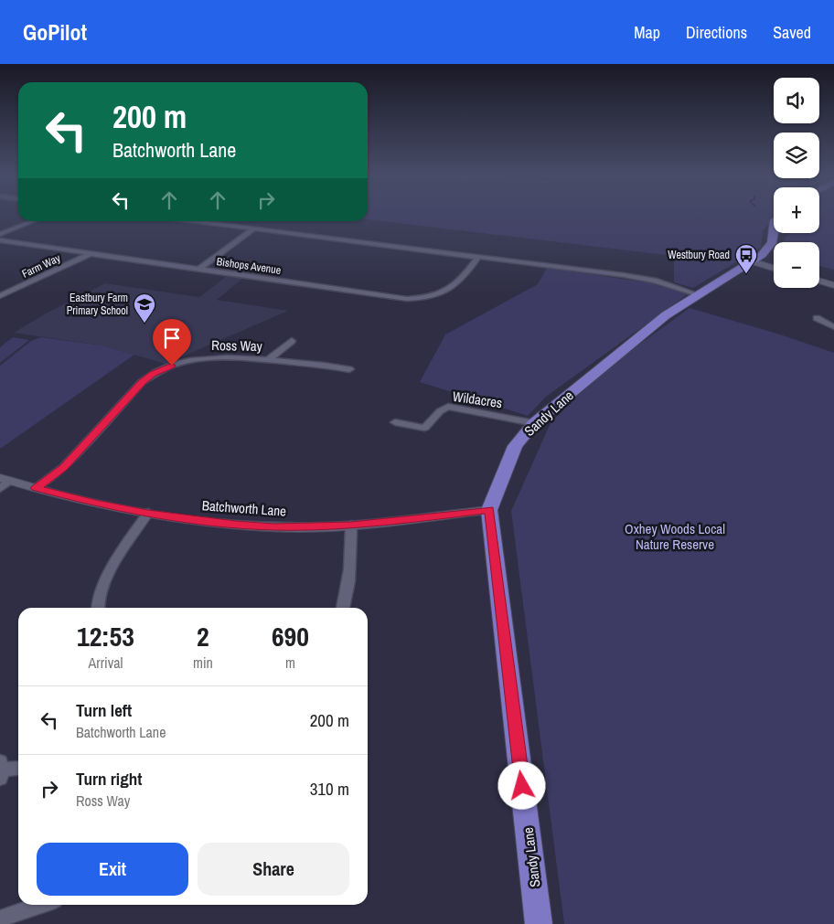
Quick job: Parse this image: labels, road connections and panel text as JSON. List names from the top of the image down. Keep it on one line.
{"streets":{"main road":["Sandy Lane"],"street":["Farm Way","Bishops Avenue","Ross Way","Wildacres","Batchworth Lane"]},"crossings":[["Farm Way","Bishops Avenue"],["Ross Way","Batchworth Lane"],["Wildacres","Sandy Lane"],["Sandy Lane","Batchworth Lane"]],"parks":["Oxhey Woods Local Nature Reserve"],"places":{"bus stop":["Westbury Road"],"school or university":["Eastbury Farm Primary School"]},"page":{"header":"GoPilot","nav":["Map","Directions","Saved"],"map_buttons":["+","−"],"turn":["200 m","Batchworth Lane"],"eta":["12:53","Arrival","2","min","690","m"],"list":[{"name":"Turn left","note":"Batchworth Lane","value":"200 m"},{"name":"Turn right","note":"Ross Way","value":"310 m"}],"buttons":["Exit","Share"]}}
